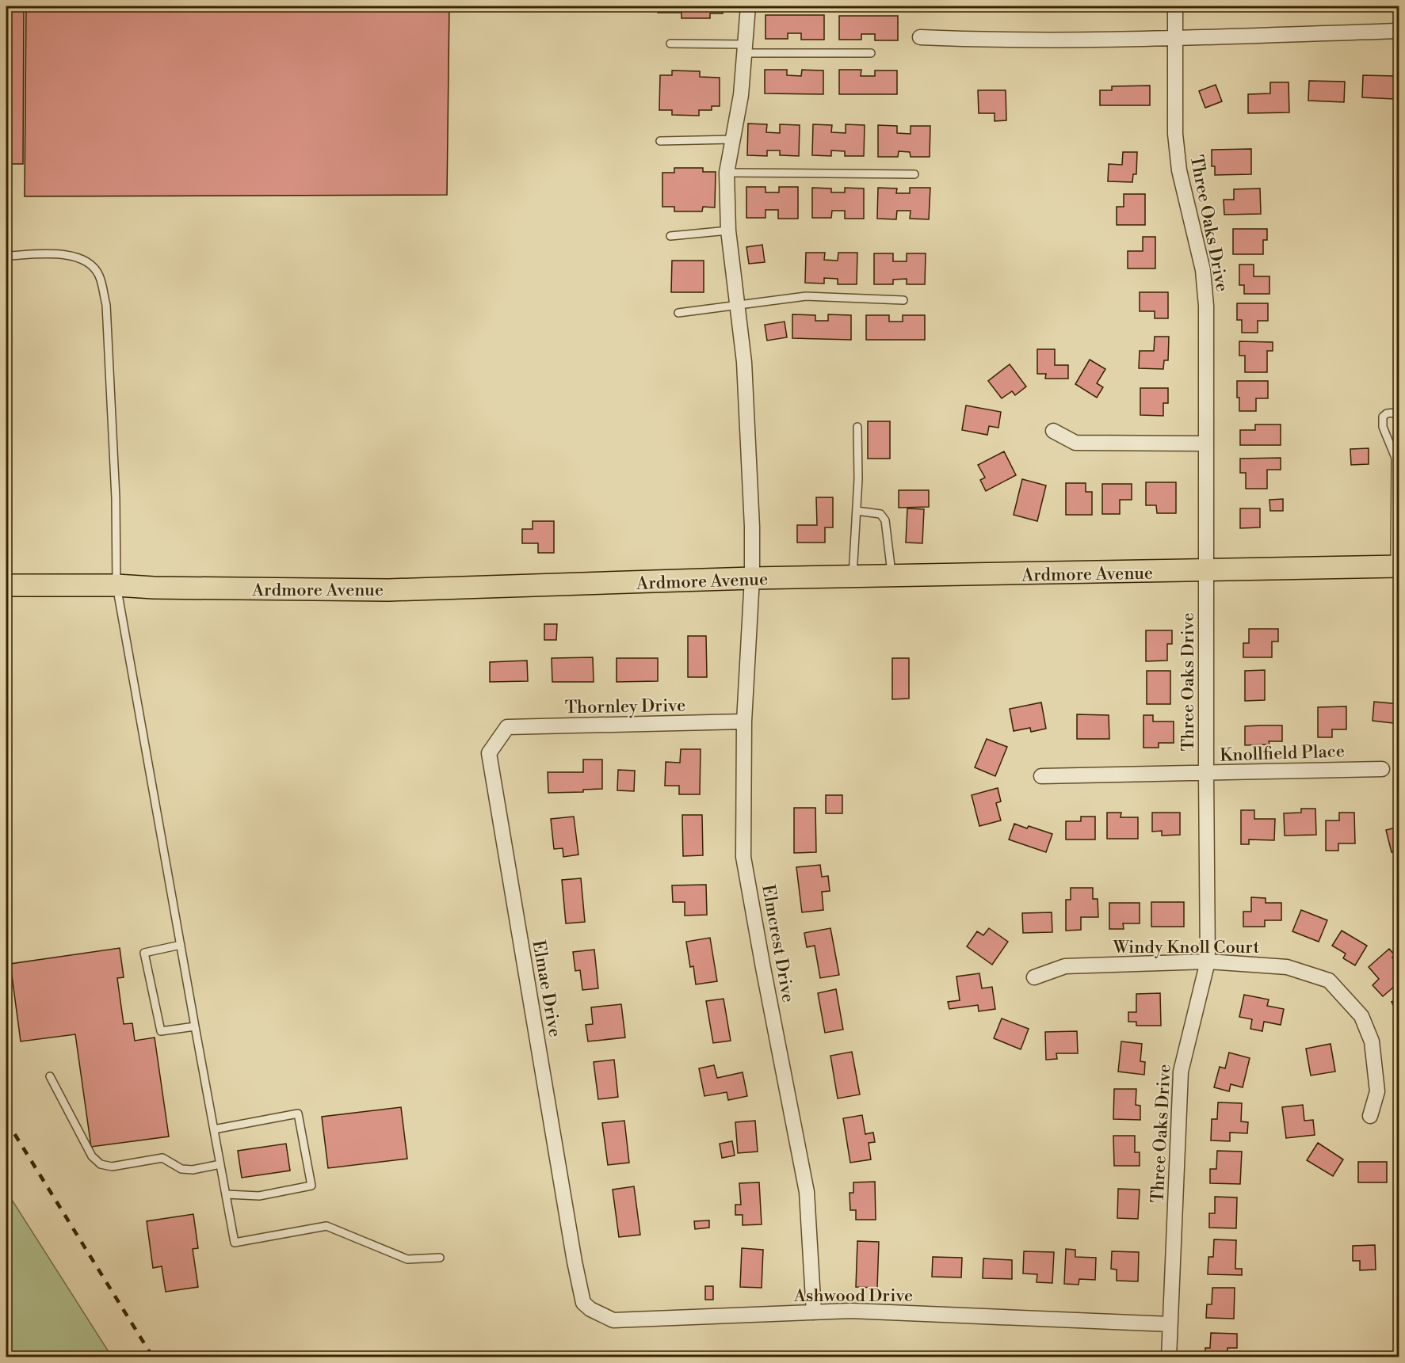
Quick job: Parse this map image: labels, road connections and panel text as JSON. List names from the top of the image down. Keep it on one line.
{"streets":{"main road":["Ardmore Avenue"],"street":["Three Oaks Drive","Thornley Drive","Knollfield Place","Elmcrest Drive","Windy Knoll Court","Elmae Drive","Ashwood Drive"]},"crossings":[["Three Oaks Drive","Ardmore Avenue"],["Three Oaks Drive","Knollfield Place"],["Three Oaks Drive","Windy Knoll Court"],["Three Oaks Drive","Ashwood Drive"],["Ardmore Avenue","Elmcrest Drive"],["Thornley Drive","Elmcrest Drive"],["Thornley Drive","Elmae Drive"],["Elmcrest Drive","Ashwood Drive"],["Elmae Drive","Ashwood Drive"]]}
